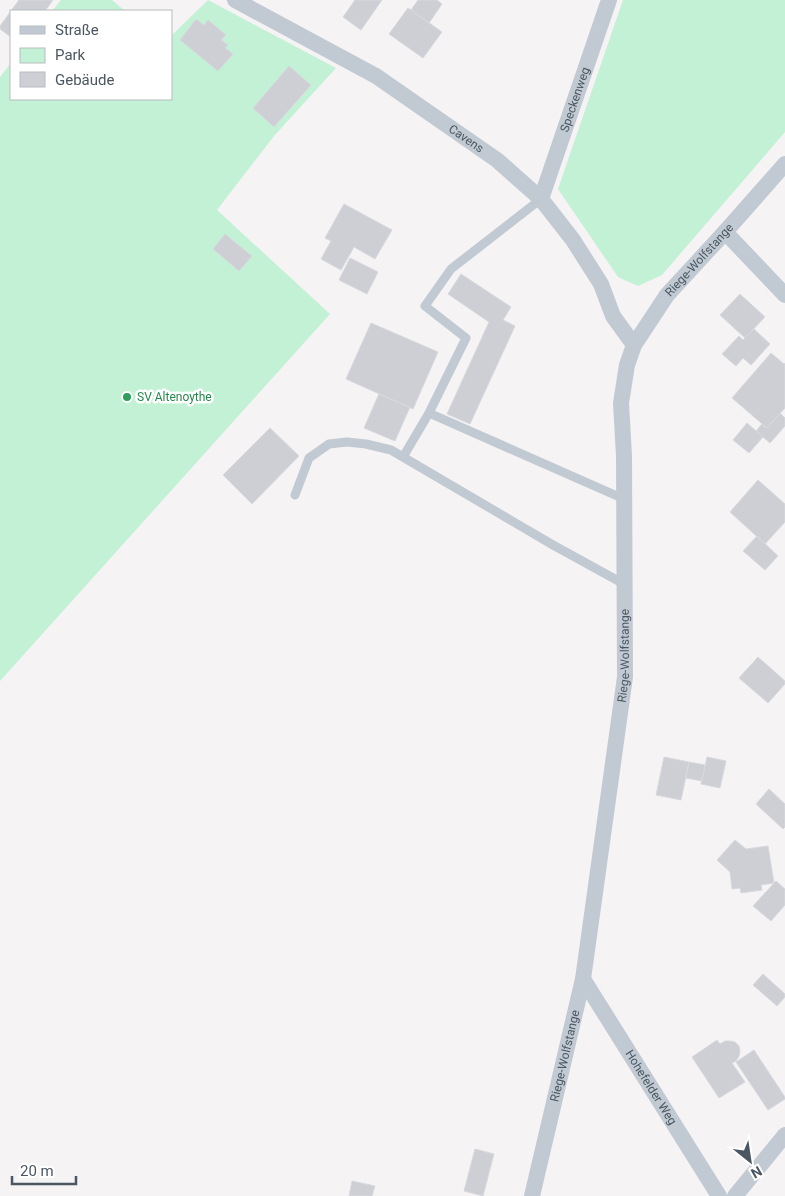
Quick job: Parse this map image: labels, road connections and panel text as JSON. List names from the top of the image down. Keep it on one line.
{"streets":{"street":["Speckenweg","Cavens","Riege-Wolfstange","Hohefelder Weg"]},"crossings":[["Speckenweg","Cavens"],["Cavens","Riege-Wolfstange"],["Riege-Wolfstange","Hohefelder Weg"]],"places":["SV Altenoythe"],"legend":["Straße","Park","Gebäude"],"scale_bar":"20 m","north":"bottom right"}
